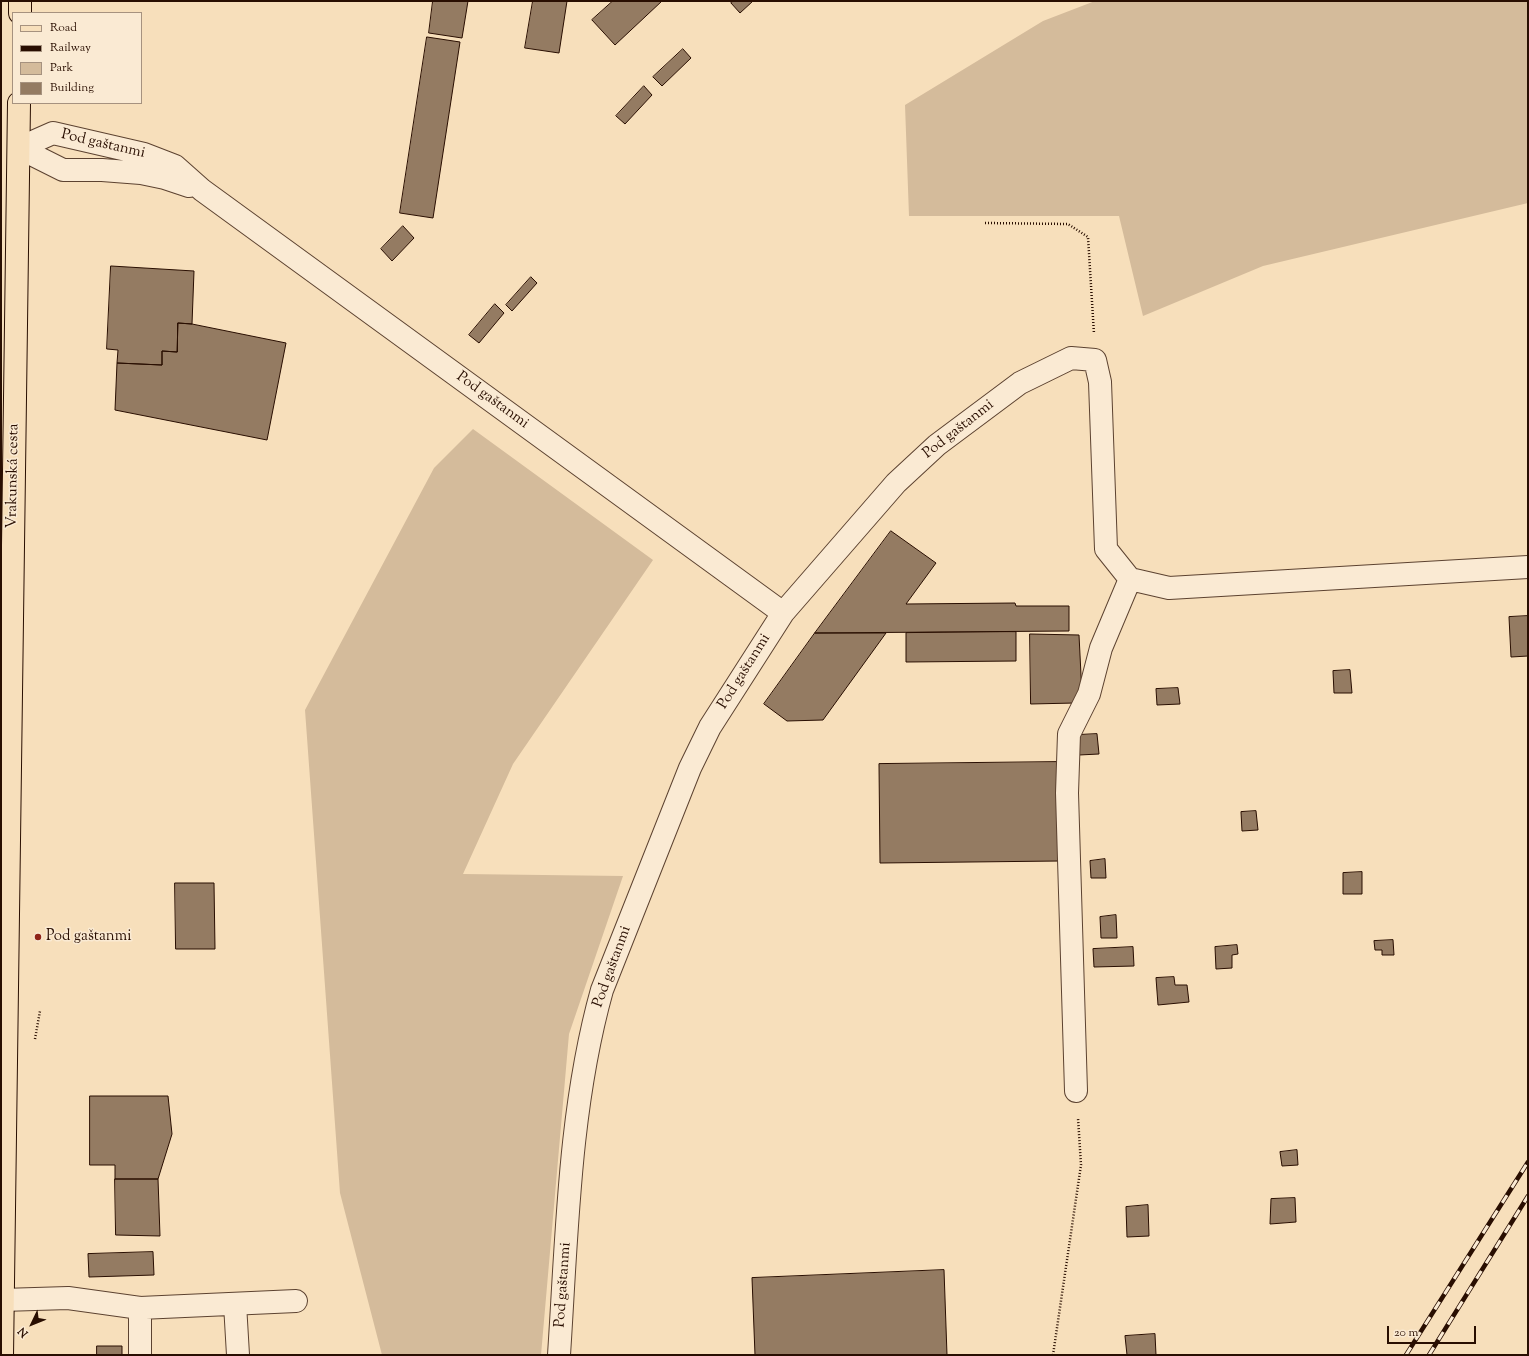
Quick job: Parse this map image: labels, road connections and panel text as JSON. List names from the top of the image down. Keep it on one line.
{"streets":{"main road":["Vrakunská cesta"],"street":["Pod gaštanmi"]},"crossings":[["Pod gaštanmi","Vrakunská cesta"]],"places":["Pod gaštanmi"],"legend":["Road","Railway","Park","Building"],"scale_bar":"20 m","north":"bottom left"}
